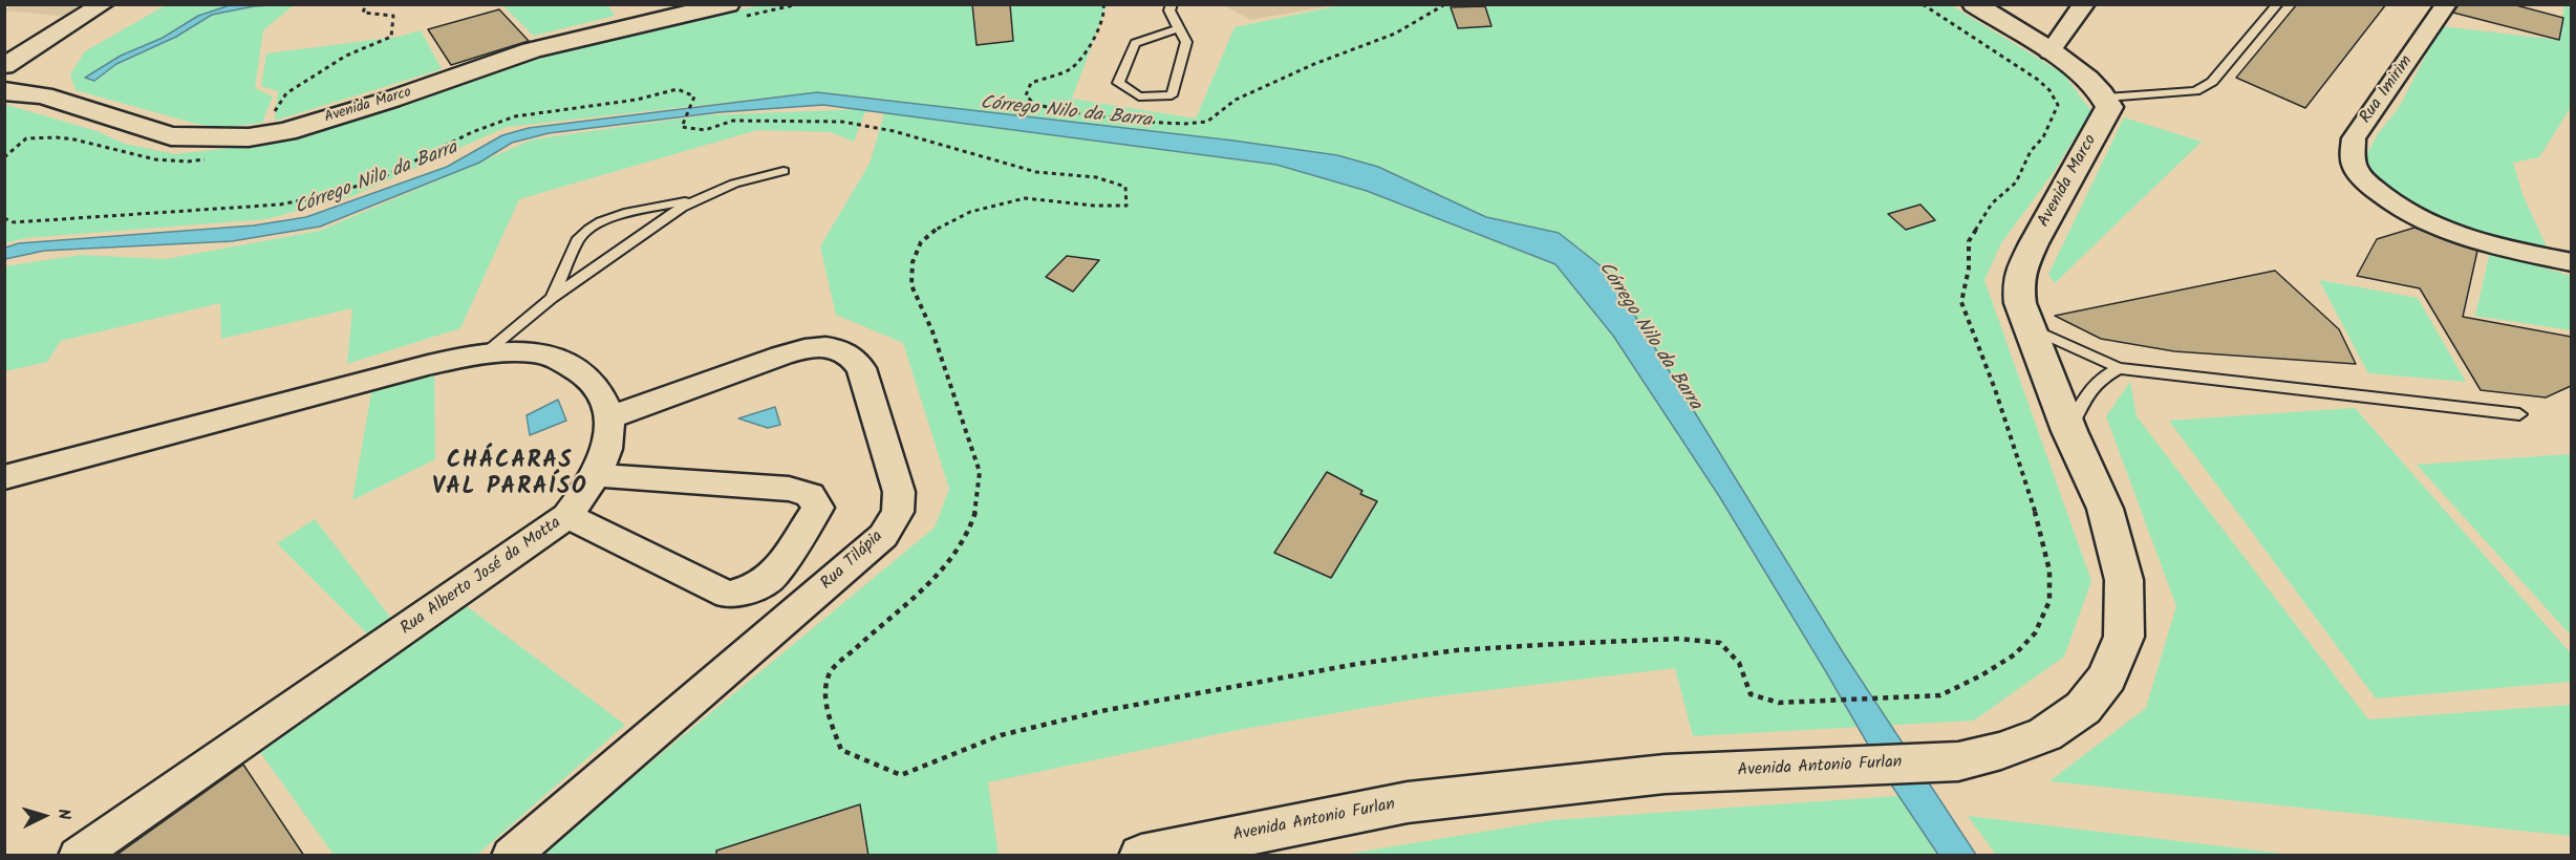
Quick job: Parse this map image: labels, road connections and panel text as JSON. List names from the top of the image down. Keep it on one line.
{"streets":{"main road":["Avenida Marco","Avenida Antonio Furlan"],"street":["Rua Imirim","Rua Tilápia","Rua Alberto José da Motta"]},"crossings":[["Avenida Marco","Avenida Antonio Furlan"],["Rua Tilápia","Rua Alberto José da Motta"]],"districts":["CHÁCARAS VAL PARAÍSO"],"water":["Córrego Nilo da Barra"],"north":"right"}
